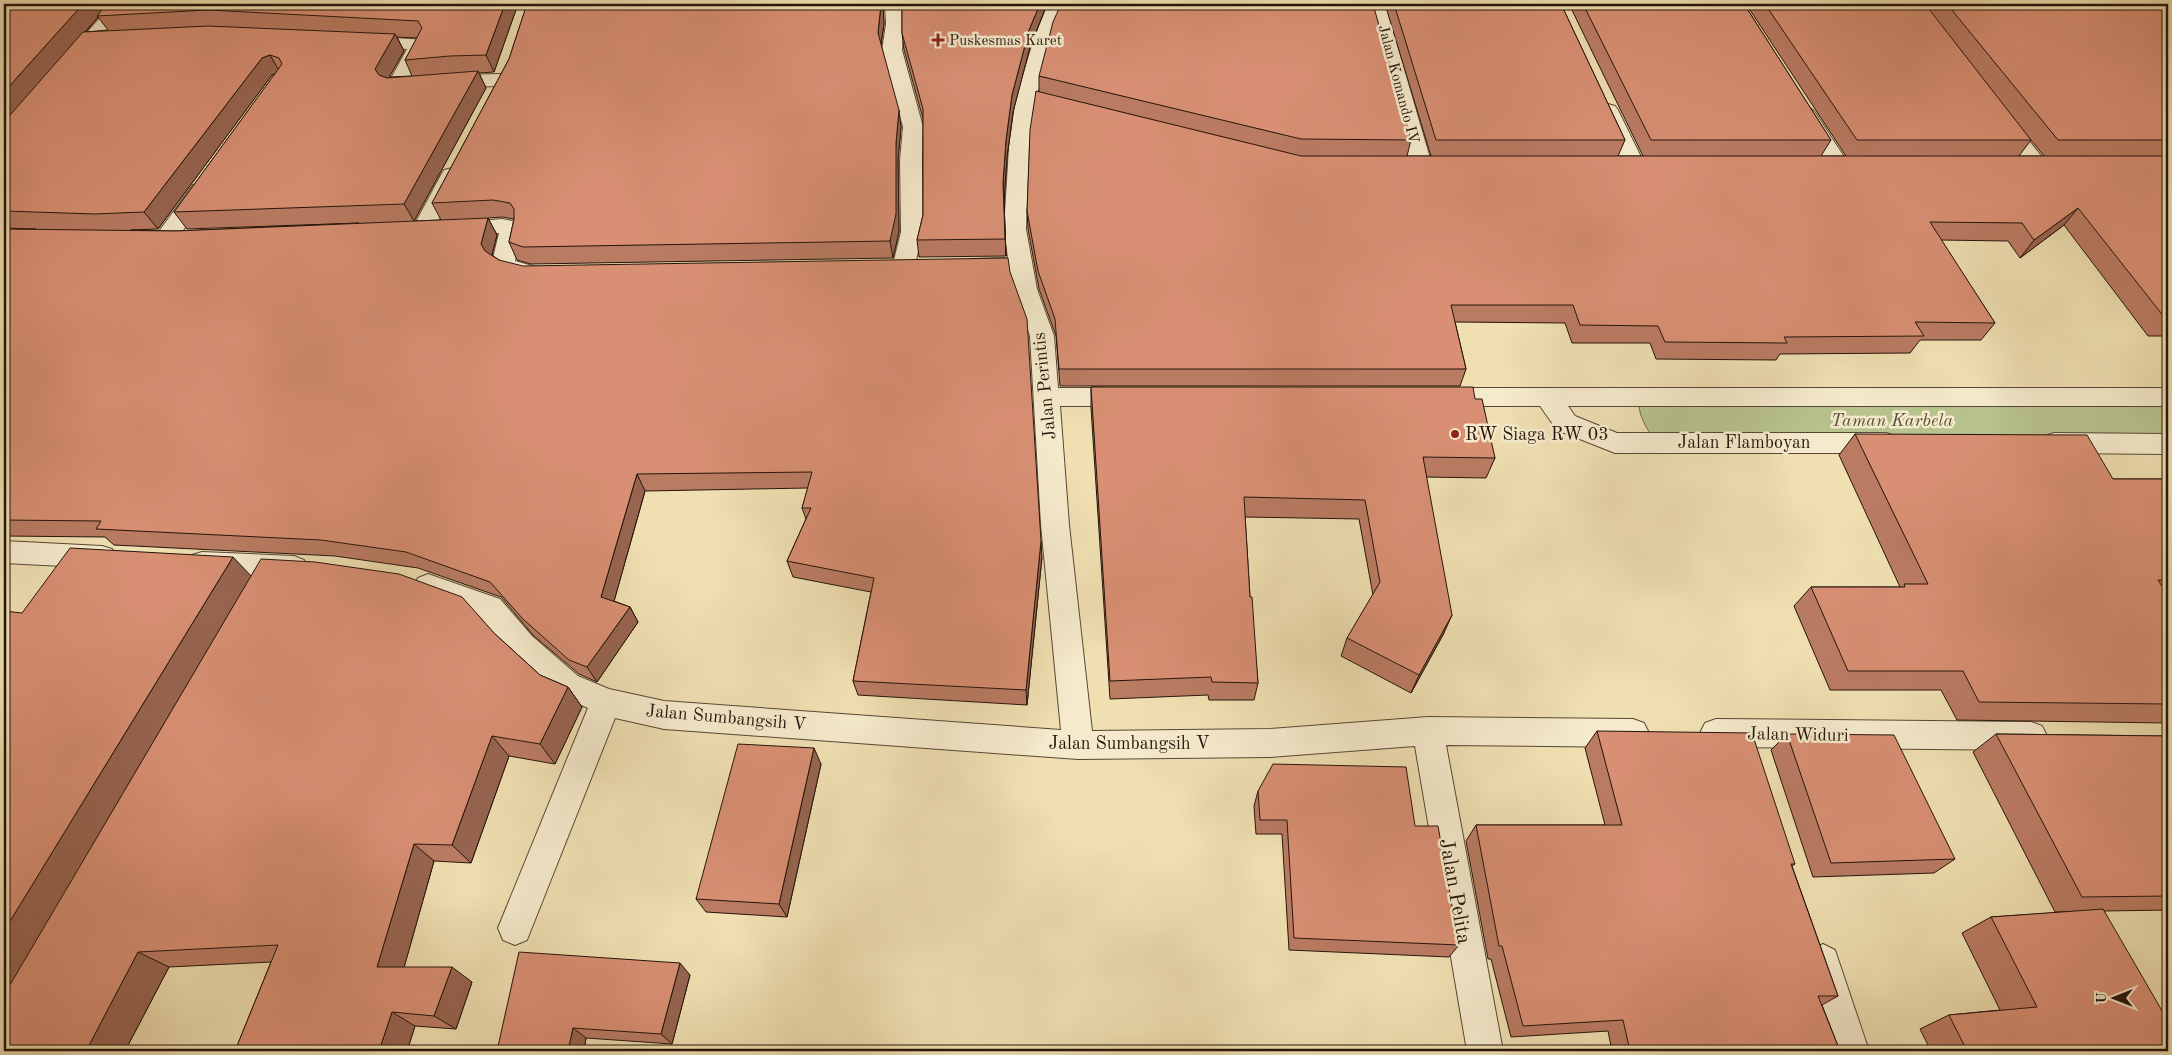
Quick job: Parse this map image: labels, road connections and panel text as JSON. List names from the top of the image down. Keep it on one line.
{"streets":{"street":["Jalan Komando IV","Jalan Perintis","Jalan Flamboyan","Jalan Sumbangsih V","Jalan Widuri","Jalan Pelita"]},"crossings":[["Jalan Perintis","Jalan Sumbangsih V"],["Jalan Sumbangsih V","Jalan Widuri"],["Jalan Sumbangsih V","Jalan Pelita"],["Jalan Widuri","Jalan Pelita"]],"parks":["Taman Karbela"],"places":{"health":["Puskesmas Karet"],"other":["RW Siaga RW 03"]},"north":"left"}
